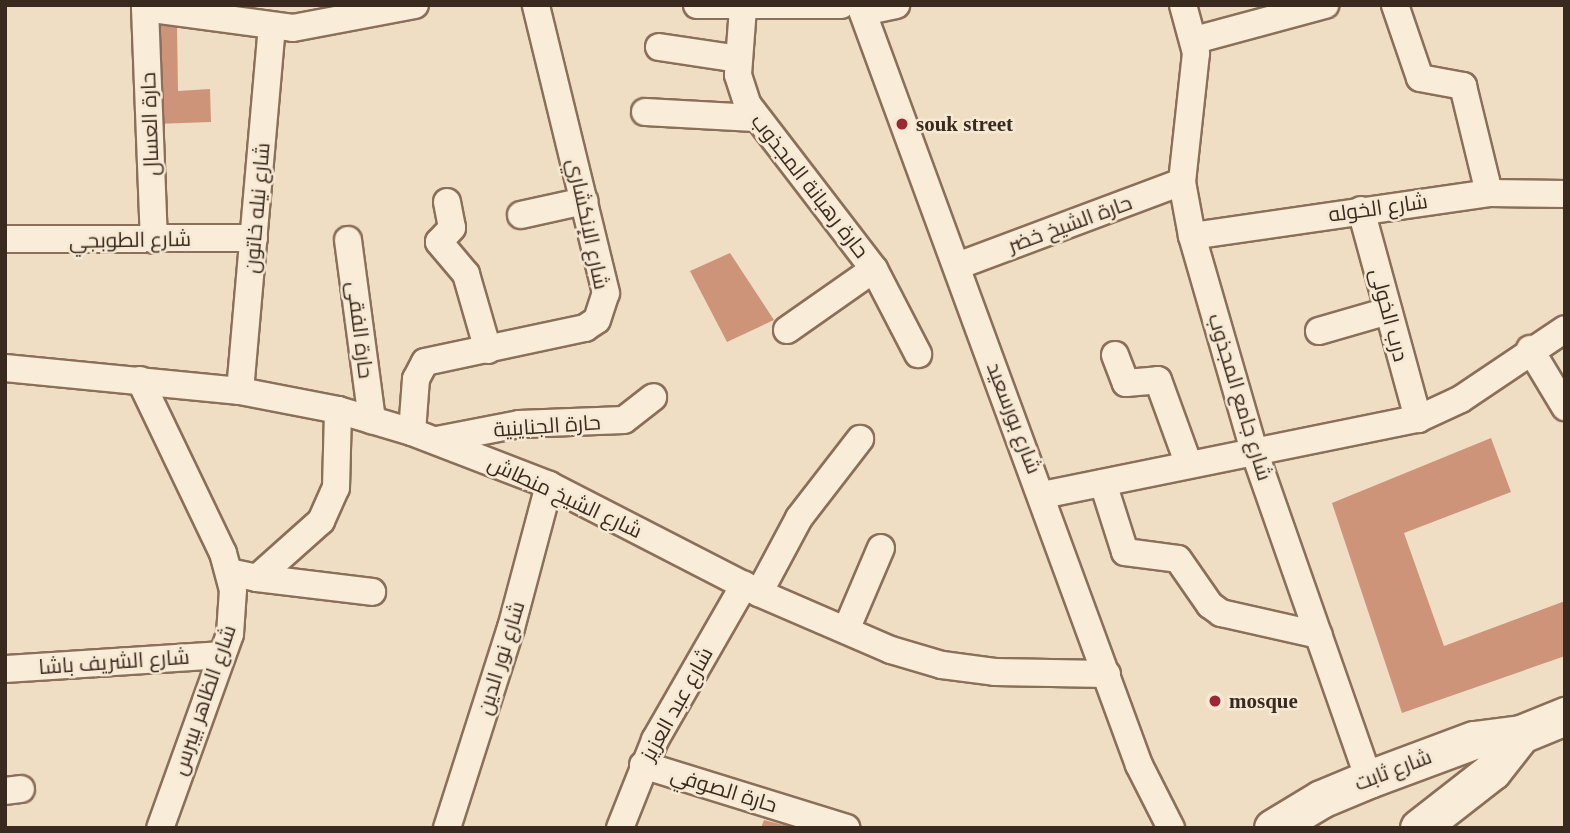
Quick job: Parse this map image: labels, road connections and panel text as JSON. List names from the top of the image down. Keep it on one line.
{"streets":{"main road":["شارع ثابت"],"street":["حارة العسال","حارة رهبانة المجذوب","شارع نيله خاتون","شارع الخوله","شارع الإنكشاري","حارة الشيخ خضر","شارع الطوبجي","درب الخولى","حارة الفقى","شارع جامع المجذوب","شارع بورسعيد","حارة الجناينية","شارع الشيخ منطاش","شارع نور الدين","شارع الشريف باشا","شارع الظاهر بيبرس","شارع عبد العزيز","حارة الصوفي"]},"crossings":[["حارة العسال","شارع الطوبجي"],["شارع نيله خاتون","شارع الطوبجي"],["شارع نيله خاتون","شارع الشيخ منطاش"],["شارع الخوله","درب الخولى"],["شارع الخوله","شارع جامع المجذوب"],["شارع الإنكشاري","حارة الجناينية"],["شارع الإنكشاري","شارع الشيخ منطاش"],["حارة الشيخ خضر","شارع جامع المجذوب"],["حارة الشيخ خضر","شارع بورسعيد"],["حارة الفقى","شارع الشيخ منطاش"],["شارع جامع المجذوب","شارع ثابت"],["شارع بورسعيد","شارع الشيخ منطاش"],["حارة الجناينية","شارع الشيخ منطاش"],["شارع الشيخ منطاش","شارع نور الدين"],["شارع الشيخ منطاش","شارع الظاهر بيبرس"],["شارع الشيخ منطاش","شارع عبد العزيز"],["شارع الشريف باشا","شارع الظاهر بيبرس"],["شارع عبد العزيز","حارة الصوفي"]],"places":["souk street","mosque"]}
